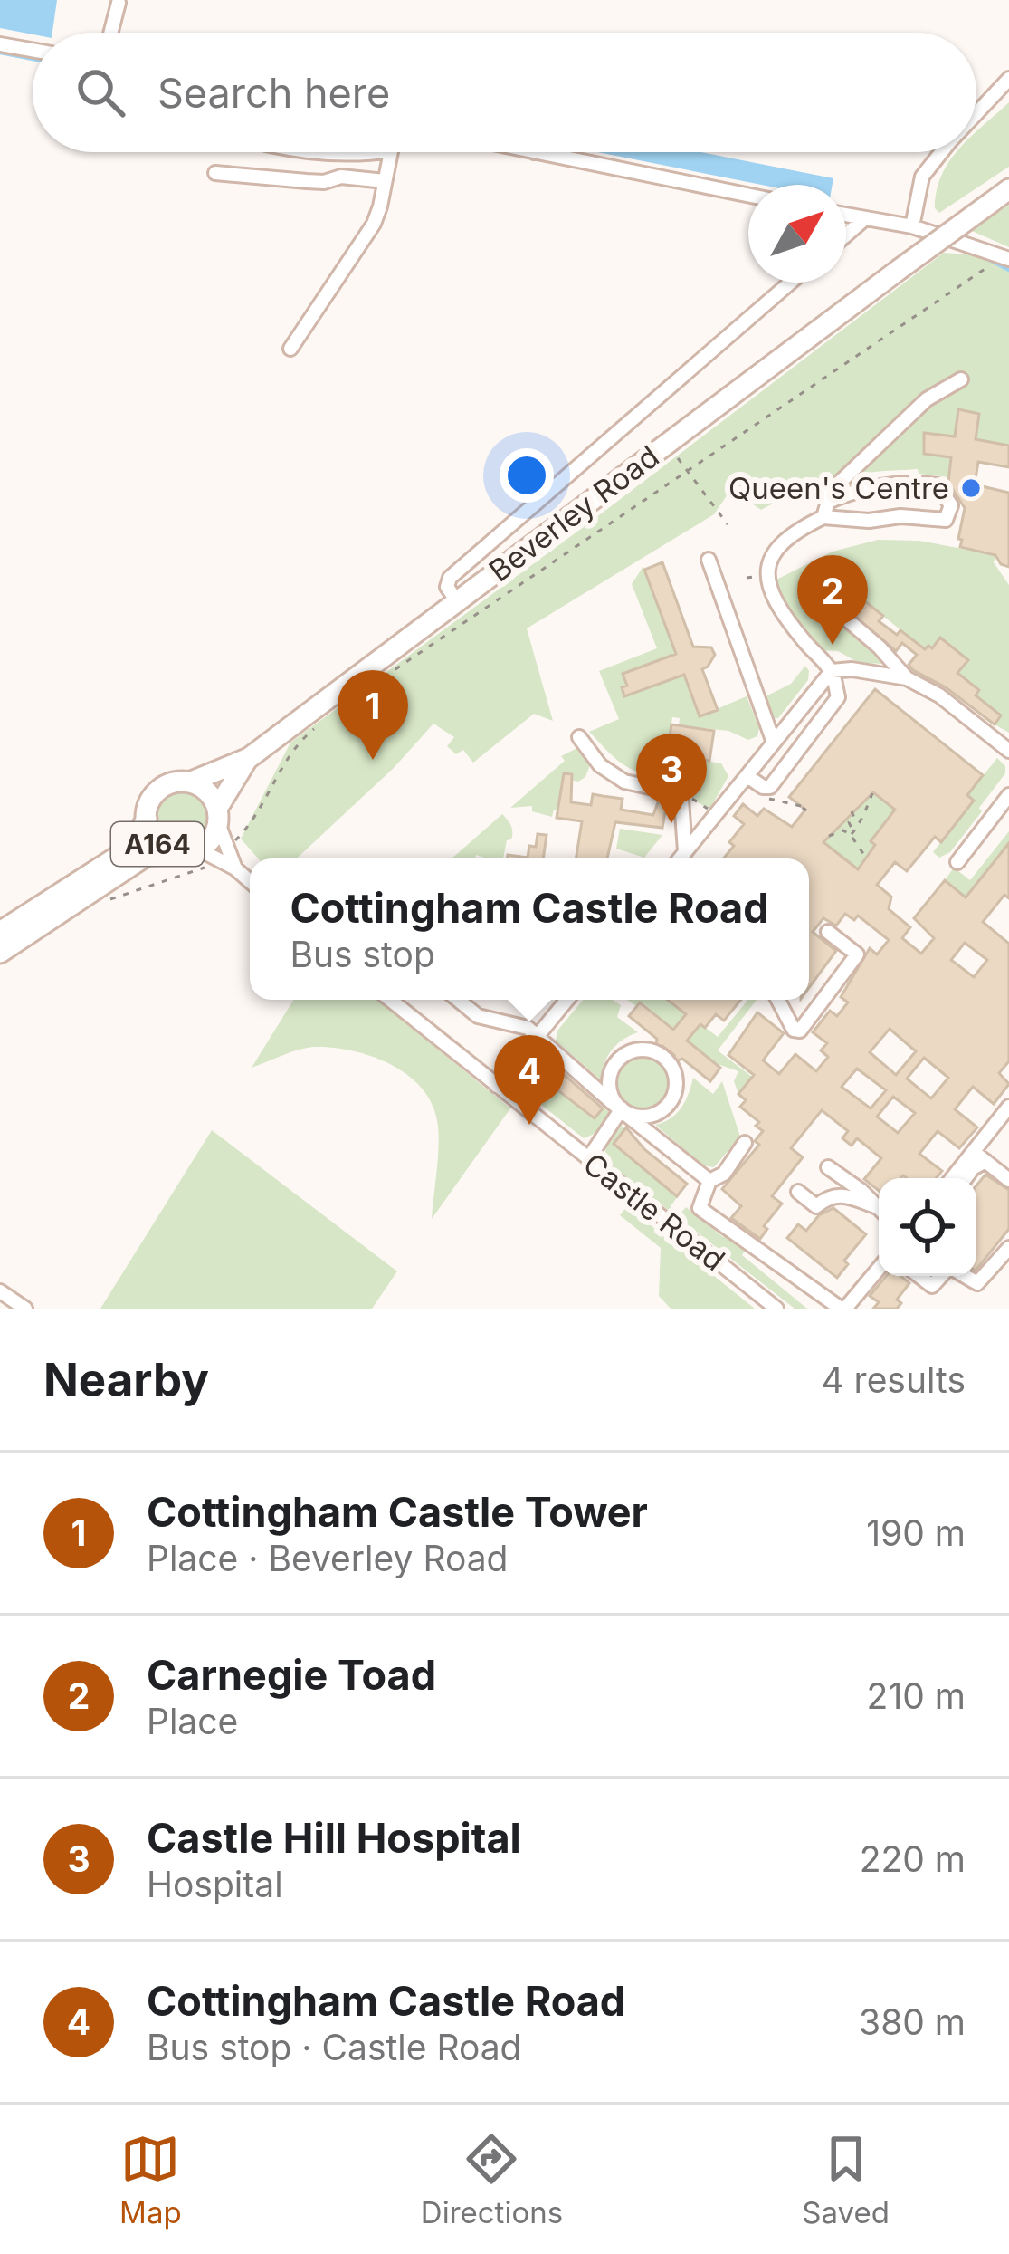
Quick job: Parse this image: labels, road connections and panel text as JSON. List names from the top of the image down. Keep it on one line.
{"streets":{"highway":["Beverley Road","A164"],"street":["Castle Road"]},"crossings":[["Beverley Road","A164"]],"places":["Queen's Centre"],"north":"top right","page":{"search":"Search here","pins":["2","1","3","4"],"popup":["Cottingham Castle Road","Bus stop"],"heading":["Nearby","4 results"],"list":[{"mark":"1","name":"Cottingham Castle Tower","note":"Place · Beverley Road","value":"190 m"},{"mark":"2","name":"Carnegie Toad","note":"Place","value":"210 m"},{"mark":"3","name":"Castle Hill Hospital","note":"Hospital","value":"220 m"},{"mark":"4","name":"Cottingham Castle Road","note":"Bus stop · Castle Road","value":"380 m"}],"nav":["Map","Directions","Saved"]}}
